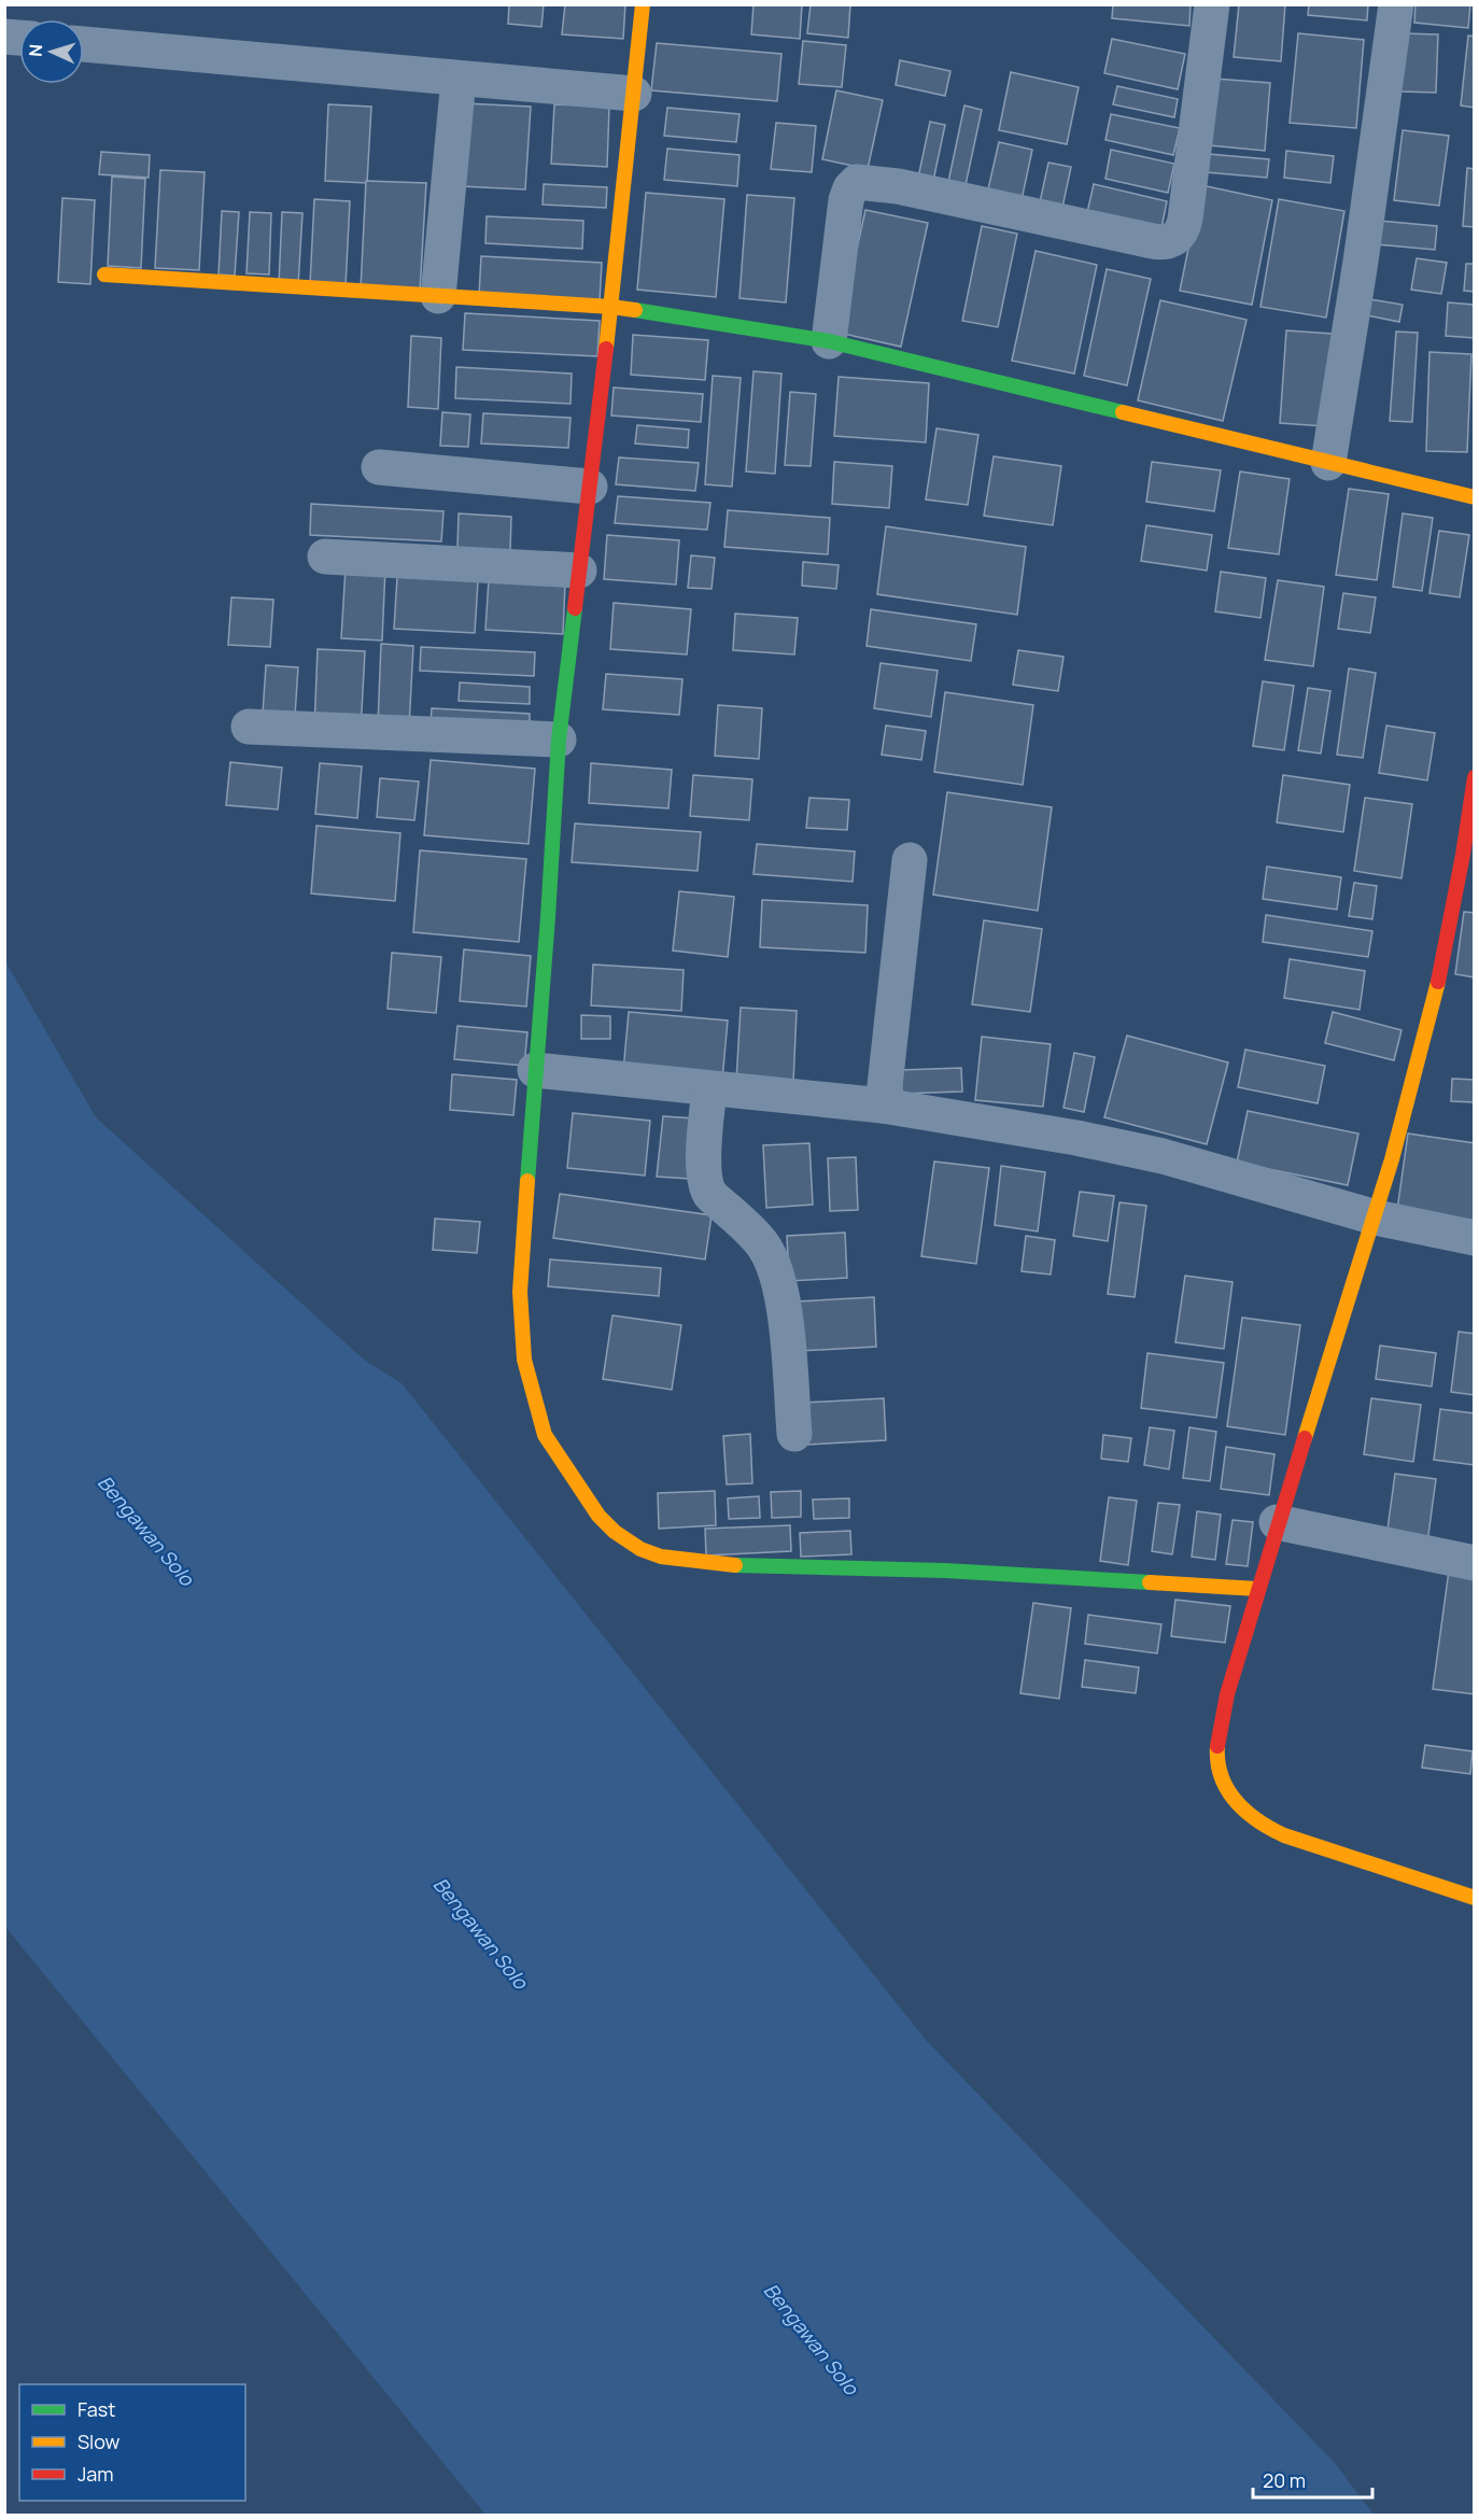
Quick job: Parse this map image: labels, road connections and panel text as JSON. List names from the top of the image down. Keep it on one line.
{"water":["Bengawan Solo"],"legend":["Fast","Slow","Jam"],"scale_bar":"20 m","north":"left"}
